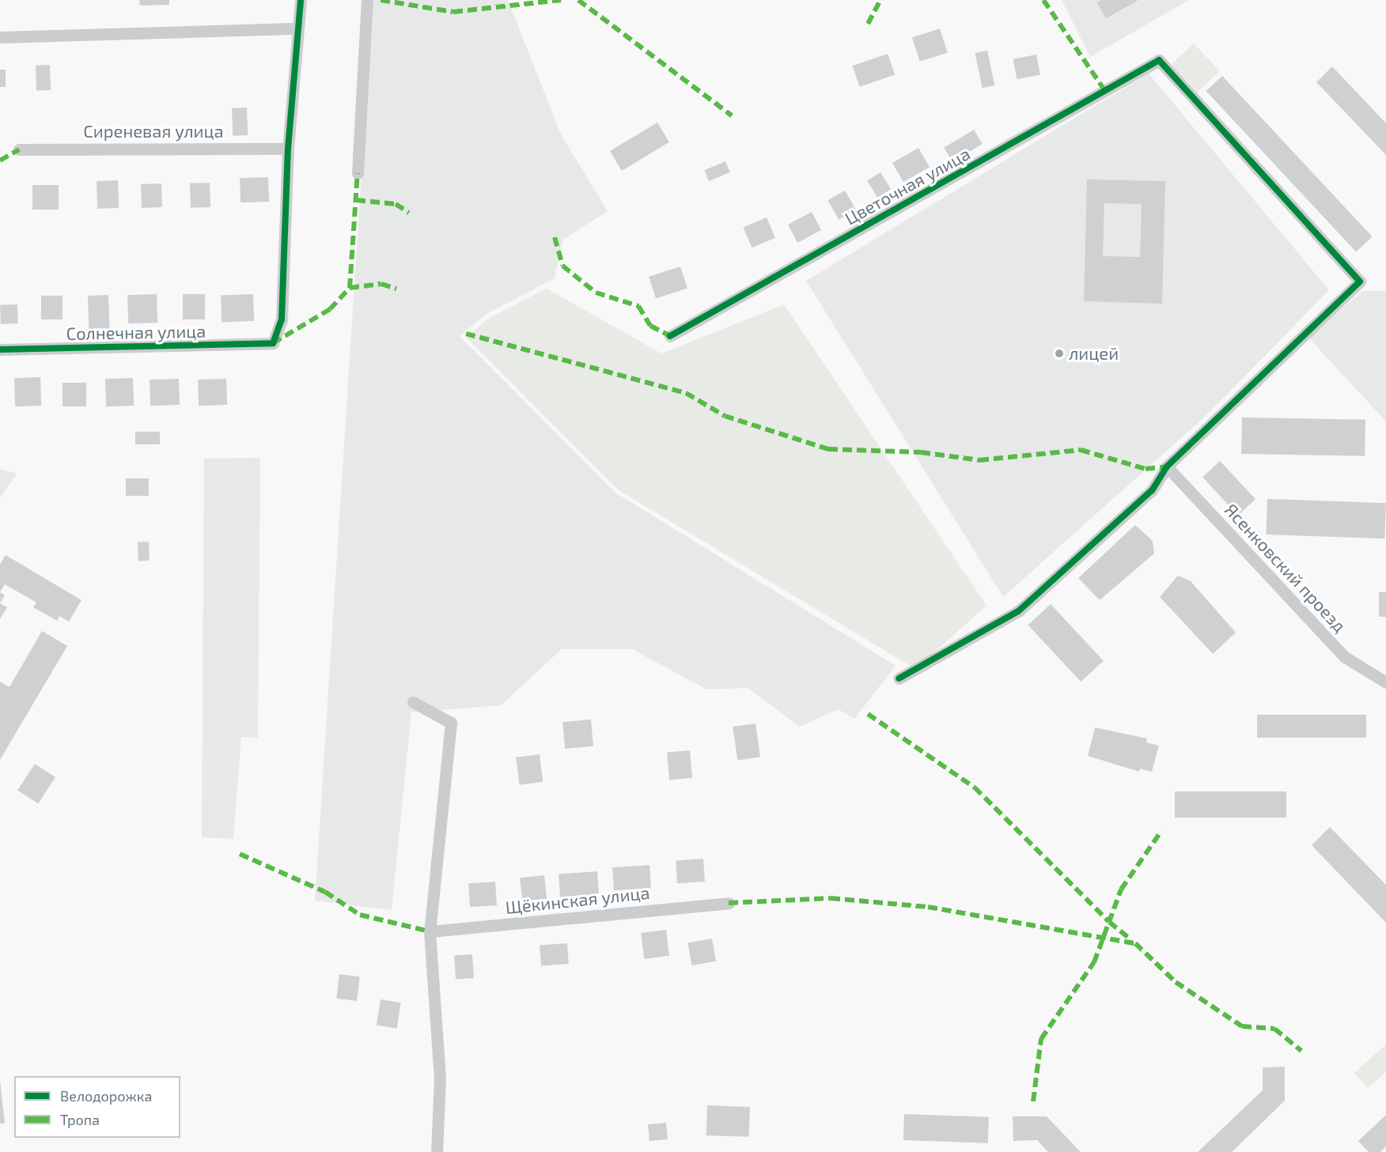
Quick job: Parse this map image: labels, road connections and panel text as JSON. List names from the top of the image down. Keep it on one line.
{"streets":{"street":["Сиреневая улица","Цветочная улица","Солнечная улица","Ясенковский проезд","Щёкинская улица"]},"crossings":[["Сиреневая улица","Солнечная улица"],["Цветочная улица","Ясенковский проезд"]],"places":["лицей"],"legend":["Велодорожка","Тропа"]}
